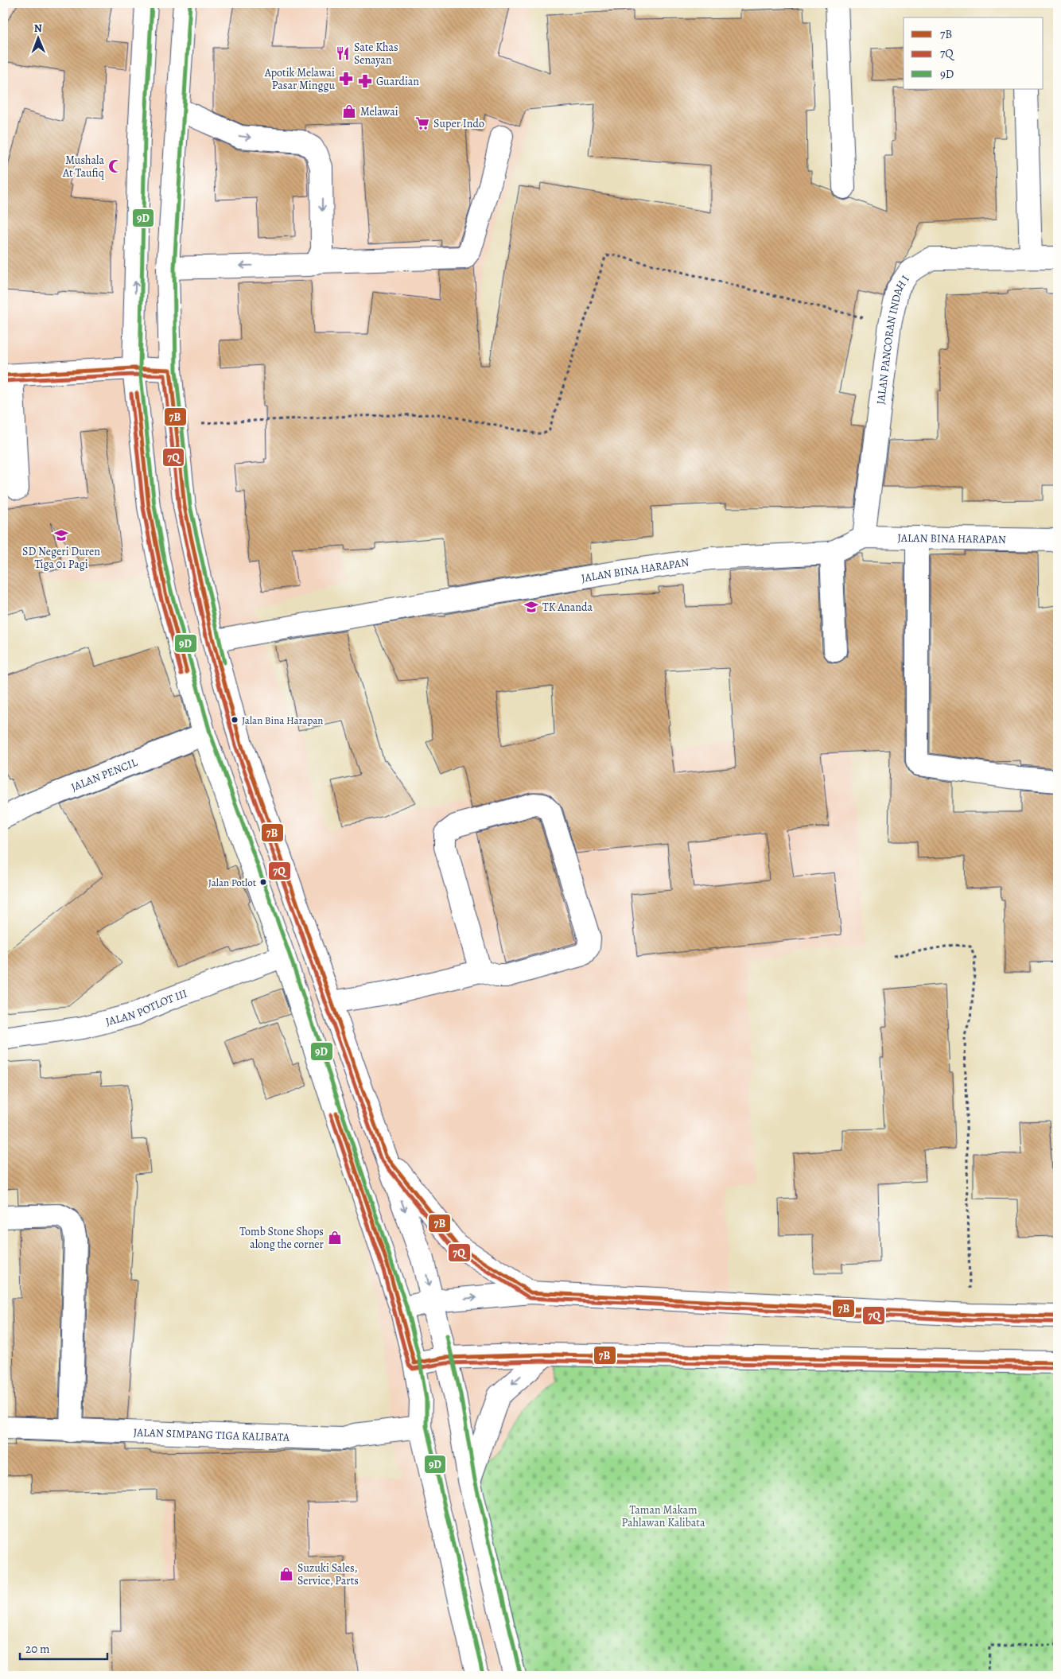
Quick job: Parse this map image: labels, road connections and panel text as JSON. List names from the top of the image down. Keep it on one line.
{"streets":{"main road":["JALAN PANCORAN INDAH I","JALAN BINA HARAPAN","JALAN PENCIL","JALAN POTLOT III","JALAN SIMPANG TIGA KALIBATA"]},"crossings":[["JALAN PANCORAN INDAH I","JALAN BINA HARAPAN"]],"parks":["Taman Makam Pahlawan Kalibata"],"places":{"restaurant":["Sate Khas Senayan"],"pharmacy":["Apotik Melawai Pasar Minggu","Guardian"],"shop":["Melawai","Tomb Stone Shops along the corner","Suzuki Sales, Service, Parts"],"supermarket":["Super Indo"],"mosque":["Mushala At Taufiq"],"school or university":["SD Negeri Duren Tiga 01 Pagi","TK Ananda"],"other":["Jalan Bina Harapan","Jalan Potlot"]},"lines":["transit line 9D","transit line 7B","transit line 7Q"],"legend":["7B","7Q","9D"],"scale_bar":"20 m","north":"top"}
